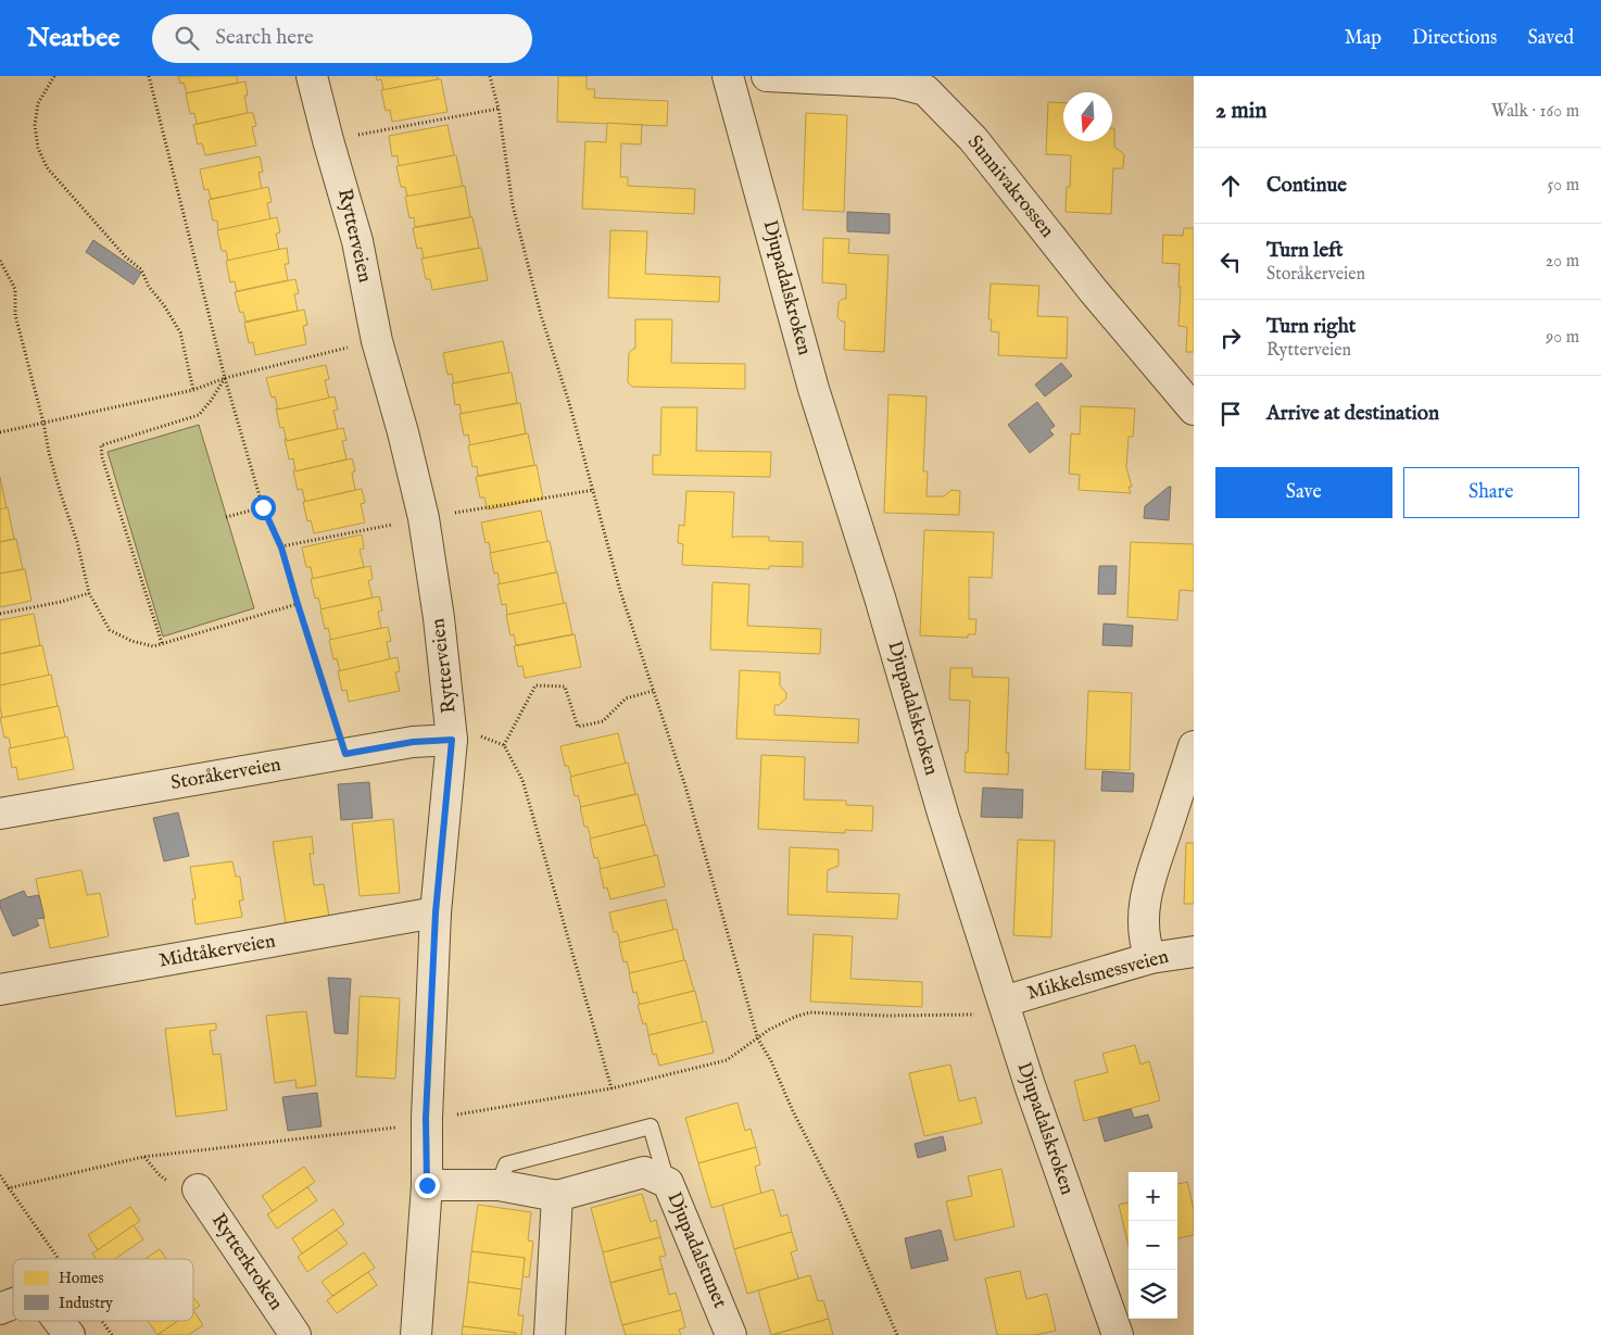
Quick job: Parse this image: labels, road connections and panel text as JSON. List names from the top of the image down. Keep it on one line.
{"streets":{"street":["Sunnivakrossen","Rytterveien","Djupadalskroken","Storåkerveien","Midtåkerveien","Mikkelsmessveien","Djupadalstunet","Rytterkroken"]},"crossings":[["Rytterveien","Storåkerveien"],["Rytterveien","Midtåkerveien"],["Rytterveien","Djupadalstunet"],["Djupadalskroken","Mikkelsmessveien"]],"legend":["Homes","Industry"],"north":"bottom","page":{"header":"Nearbee","search":"Search here","nav":["Map","Directions","Saved"],"heading":["2 min","Walk · 160 m"],"list":[["Continue","50 m"],["Turn left","Storåkerveien","20 m"],["Turn right","Rytterveien","90 m"],"Arrive at destination"],"buttons":["Save","Share"],"map_buttons":["+","−"]}}
